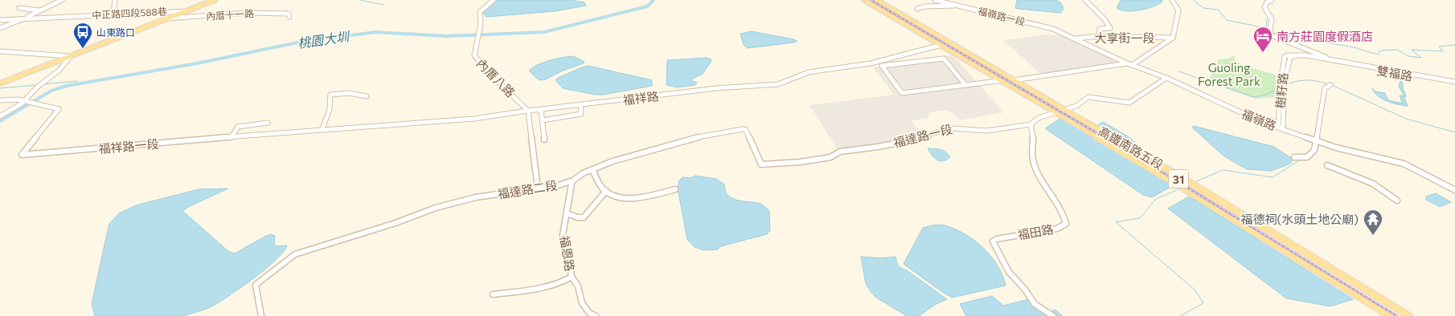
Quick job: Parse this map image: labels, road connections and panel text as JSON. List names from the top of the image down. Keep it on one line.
{"streets":{"main road":["高鐵南路五段","31"],"street":["中正路四段588巷","內厝十一路","福嶺路一段","大享街一段","雙福路","內厝八路","樹籽路","福祥路","福嶺路","福達路一段","福祥路一段","福達路二段","福田路","福恩路"]},"crossings":[["福嶺路一段","福嶺路"],["大享街一段","福嶺路"],["雙福路","樹籽路"],["內厝八路","福祥路"],["樹籽路","福嶺路"],["福祥路","福祥路一段"],["福祥路","高鐵南路五段"],["福祥路","31"],["福嶺路","福達路一段"],["福達路一段","高鐵南路五段"],["福達路一段","福達路二段"],["福達路一段","福田路"],["高鐵南路五段","31"],["福達路二段","福恩路"]],"water":["桃園大圳"],"parks":["Guoling Forest Park"],"places":{"bus stop":["山東路口"],"hotel":["南方莊園度假酒店"],"temple":["福德祠(水頭土地公廟)"]}}
